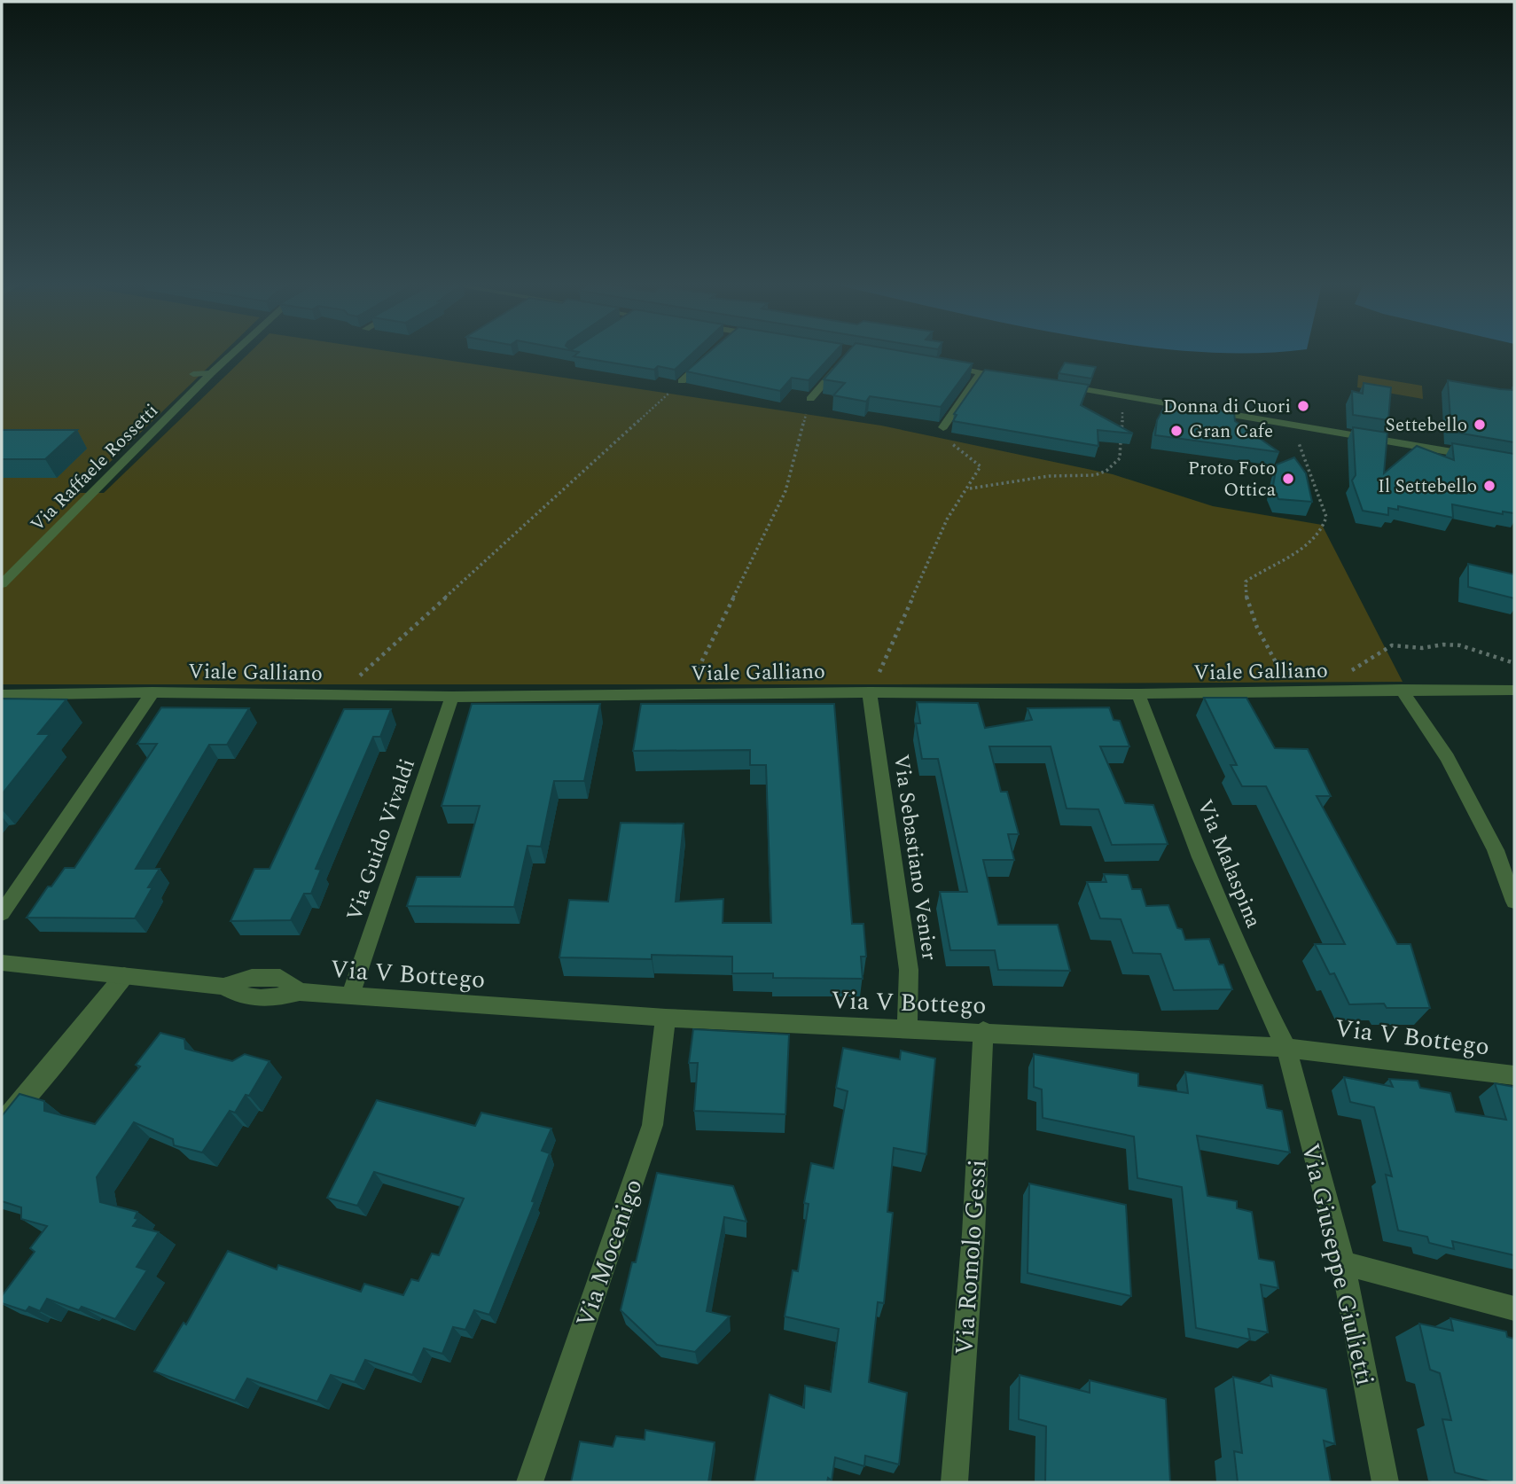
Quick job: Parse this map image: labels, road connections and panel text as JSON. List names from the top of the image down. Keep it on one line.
{"streets":{"street":["Via Raffaele Rossetti","Viale Galliano","Via Guido Vivaldi","Via Sebastiano Venier","Via Malaspina","Via V Bottego","Via Mocenigo","Via Romolo Gessi","Via Giuseppe Giulietti"]},"crossings":[["Viale Galliano","Via Guido Vivaldi"],["Viale Galliano","Via Sebastiano Venier"],["Viale Galliano","Via Malaspina"],["Via Guido Vivaldi","Via V Bottego"],["Via Sebastiano Venier","Via V Bottego"],["Via Malaspina","Via V Bottego"],["Via Malaspina","Via Giuseppe Giulietti"],["Via V Bottego","Via Mocenigo"],["Via V Bottego","Via Romolo Gessi"],["Via V Bottego","Via Giuseppe Giulietti"]],"places":["Donna di Cuori","Settebello","Gran Cafe","Proto Foto Ottica","Il Settebello"]}
